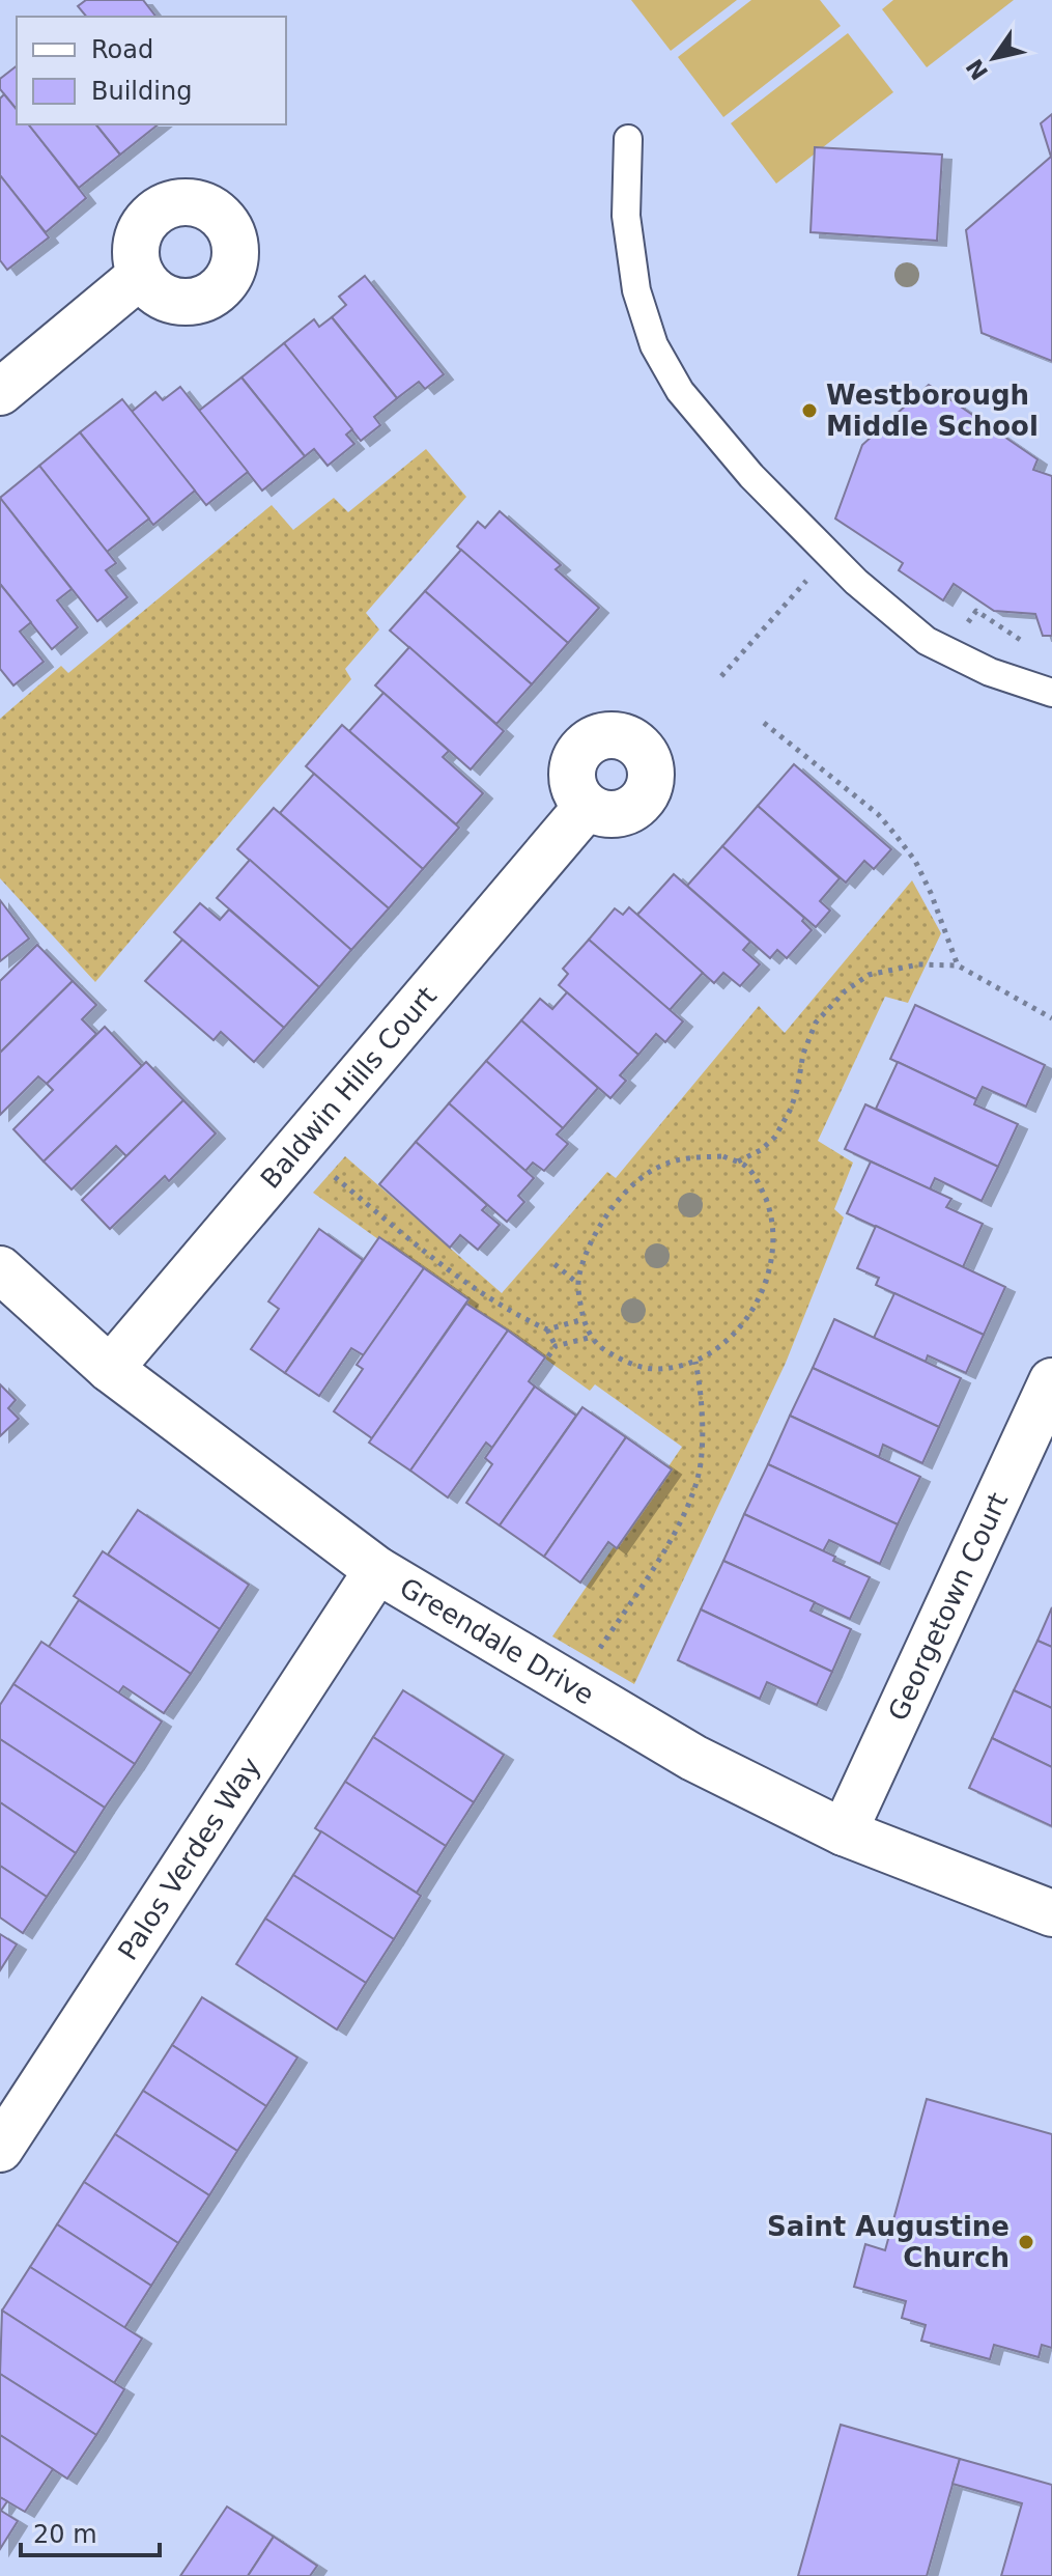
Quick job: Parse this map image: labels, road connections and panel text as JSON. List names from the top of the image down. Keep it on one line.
{"streets":{"street":["Baldwin Hills Court","Georgetown Court","Greendale Drive","Palos Verdes Way"]},"crossings":[["Baldwin Hills Court","Greendale Drive"],["Georgetown Court","Greendale Drive"],["Greendale Drive","Palos Verdes Way"]],"places":["Westborough Middle School","Saint Augustine Church"],"legend":["Road","Building"],"scale_bar":"20 m","north":"bottom left"}
